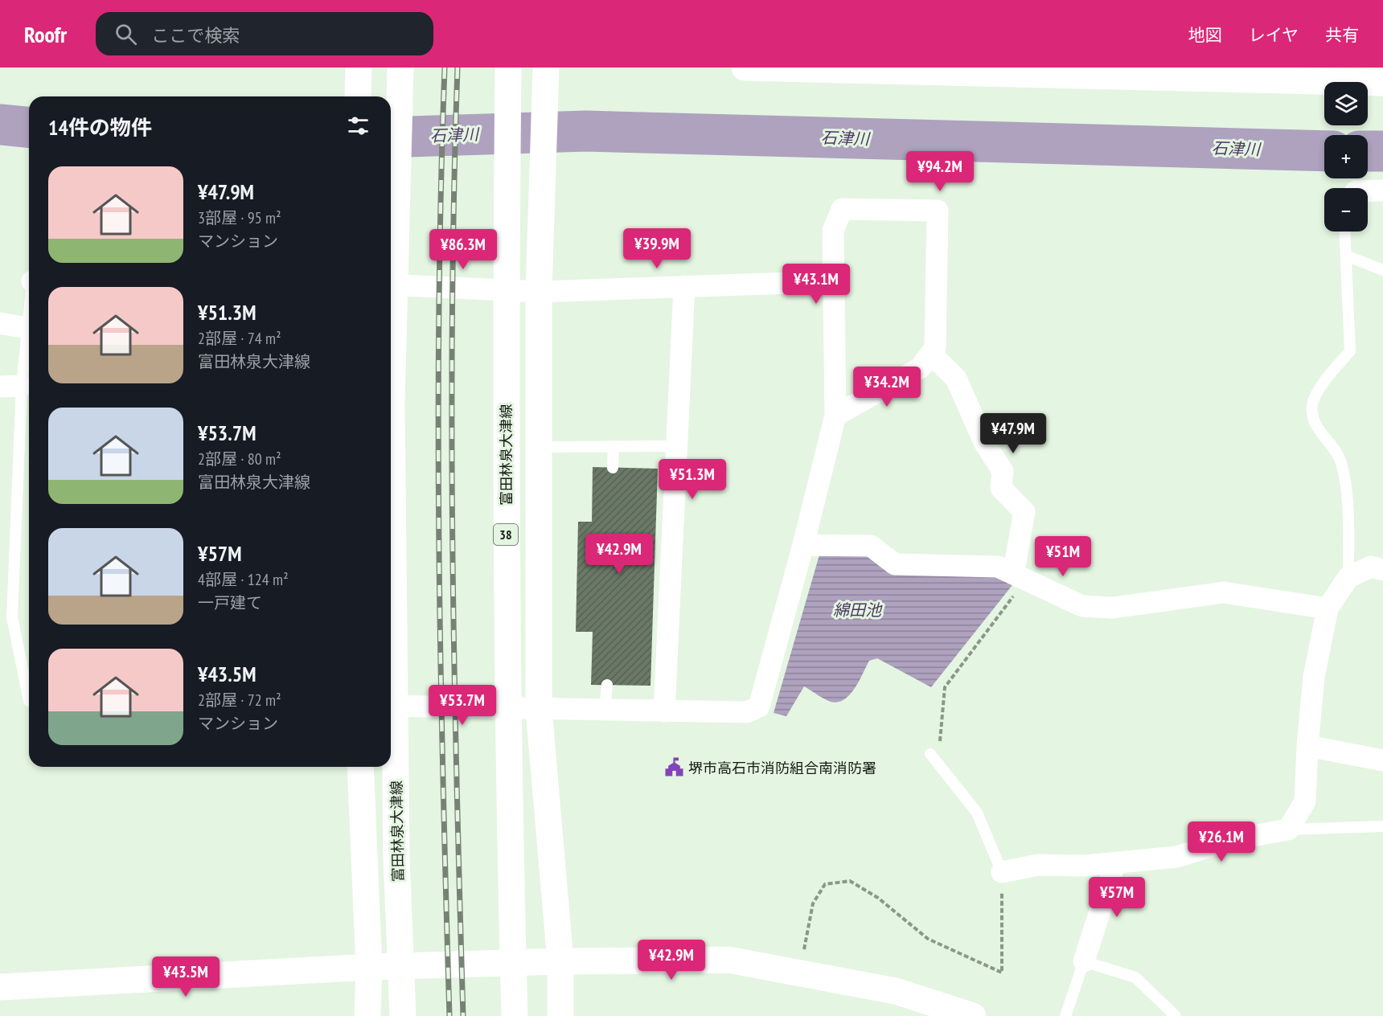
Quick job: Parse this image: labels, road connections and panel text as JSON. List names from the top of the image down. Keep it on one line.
{"streets":{"main road":["富田林泉大津線","38"]},"water":["石津川","綿田池"],"places":{"public building":["堺市高石市消防組合南消防署"]},"page":{"header":"Roofr","search":"ここで検索","nav":["地図","レイヤ","共有"],"map_buttons":["+","−"],"heading":"14件の物件","price":["¥94.2M","¥39.9M","¥86.3M","¥43.1M","¥34.2M","¥47.9M","¥51.3M","¥42.9M","¥51M","¥53.7M","¥26.1M","¥57M","¥42.9M","¥43.5M"],"list":[{"name":"¥47.9M","note":"3部屋 · 95 m² · マンション"},{"name":"¥51.3M","note":"2部屋 · 74 m² · 富田林泉大津線"},{"name":"¥53.7M","note":"2部屋 · 80 m² · 富田林泉大津線"},{"name":"¥57M","note":"4部屋 · 124 m² · 一戸建て"},{"name":"¥43.5M","note":"2部屋 · 72 m² · マンション"}]}}
